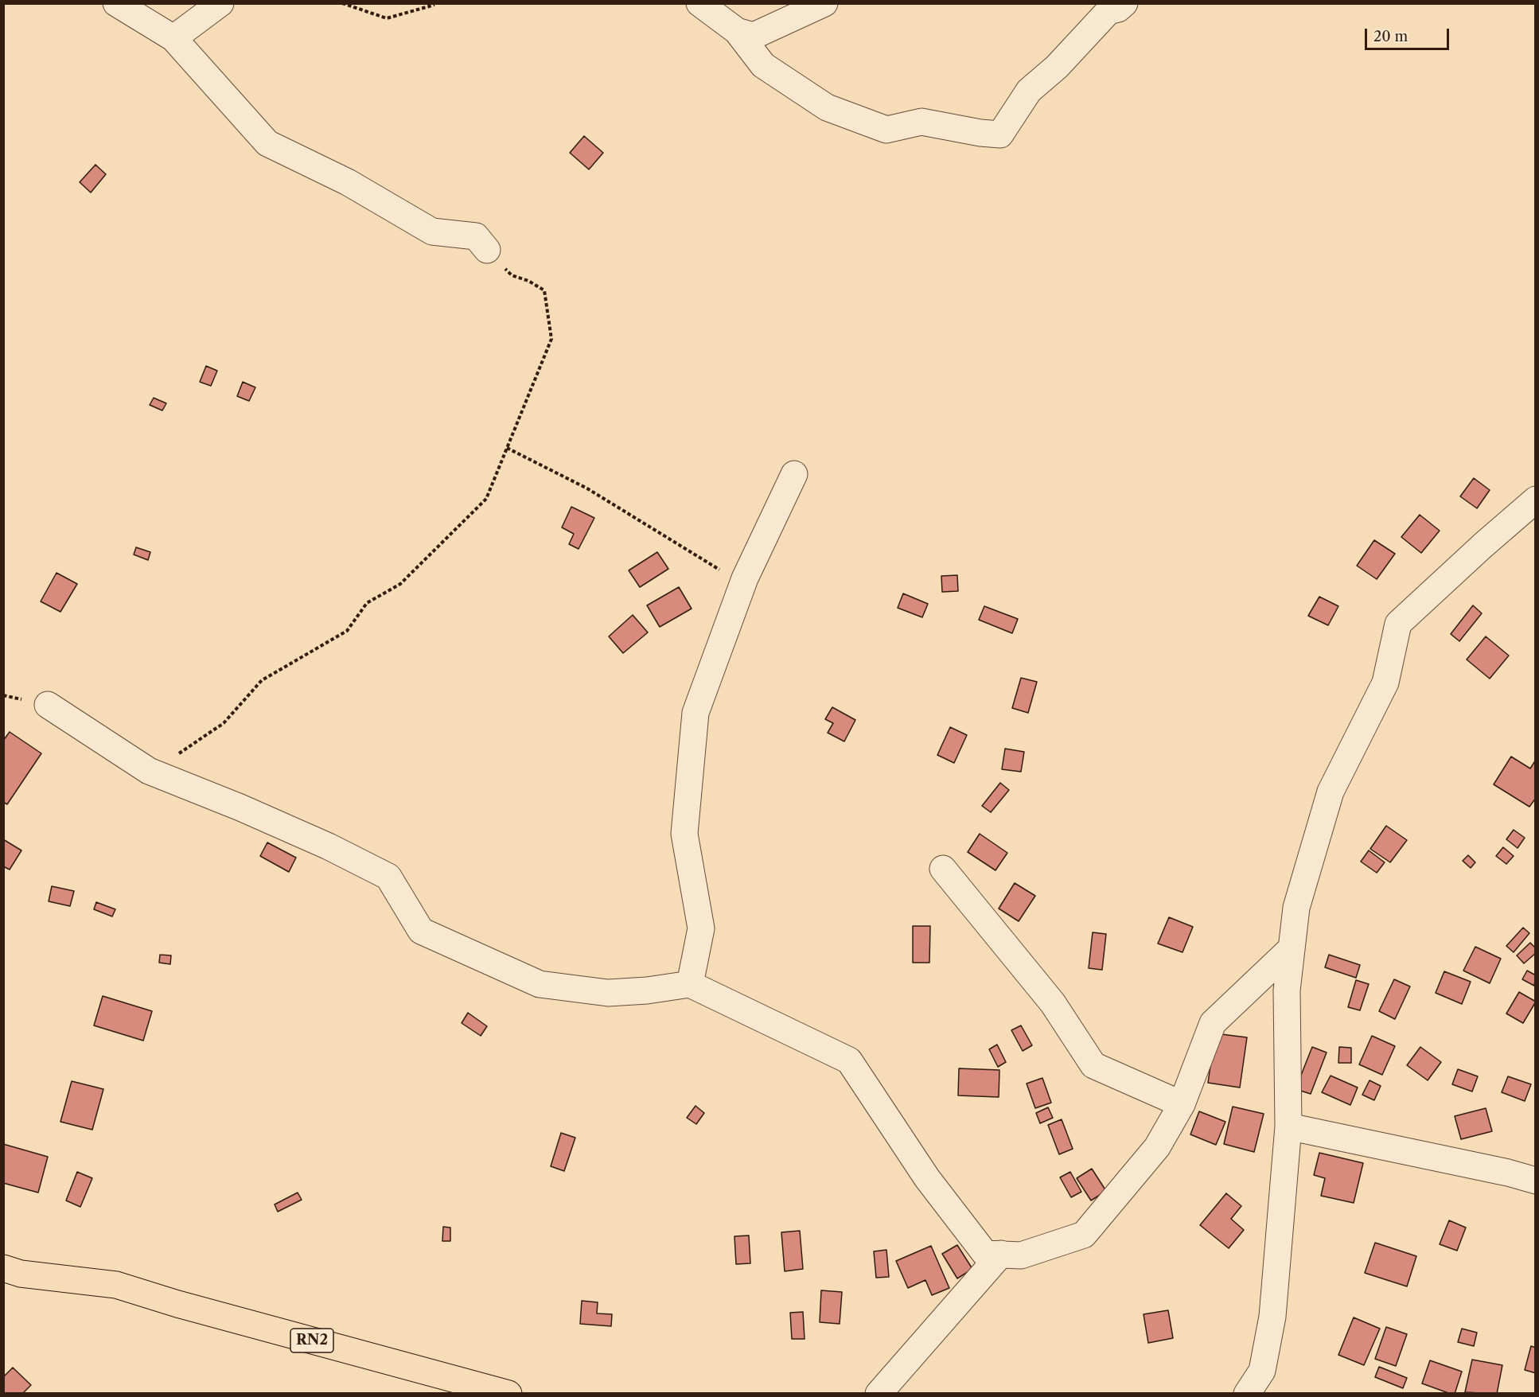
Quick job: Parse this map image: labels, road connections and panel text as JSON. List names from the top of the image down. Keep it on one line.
{"streets":{"highway":["RN2"]},"scale_bar":"20 m"}
